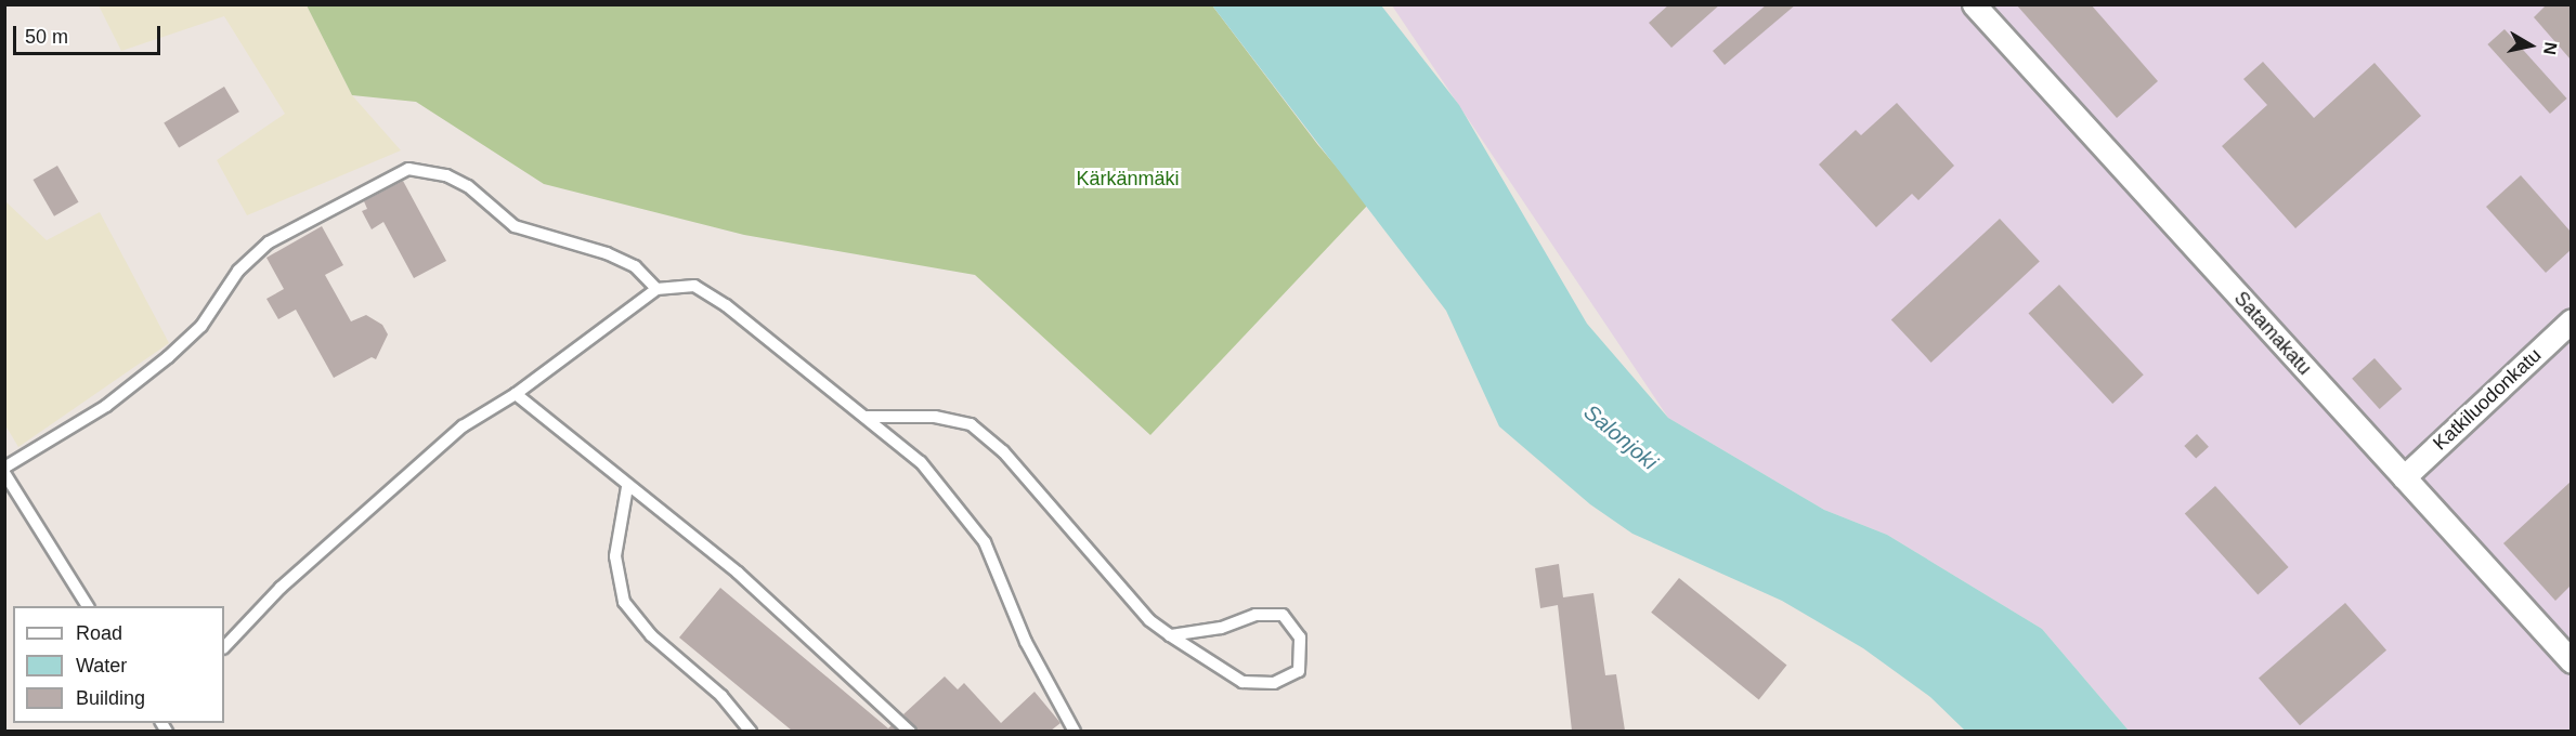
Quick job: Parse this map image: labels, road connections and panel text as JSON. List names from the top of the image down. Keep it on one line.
{"streets":{"street":["Satamakatu","Katkiluodonkatu"]},"crossings":[["Satamakatu","Katkiluodonkatu"]],"water":["Salonjoki"],"parks":["Kärkänmäki"],"legend":["Road","Water","Building"],"scale_bar":"50 m","north":"right"}
